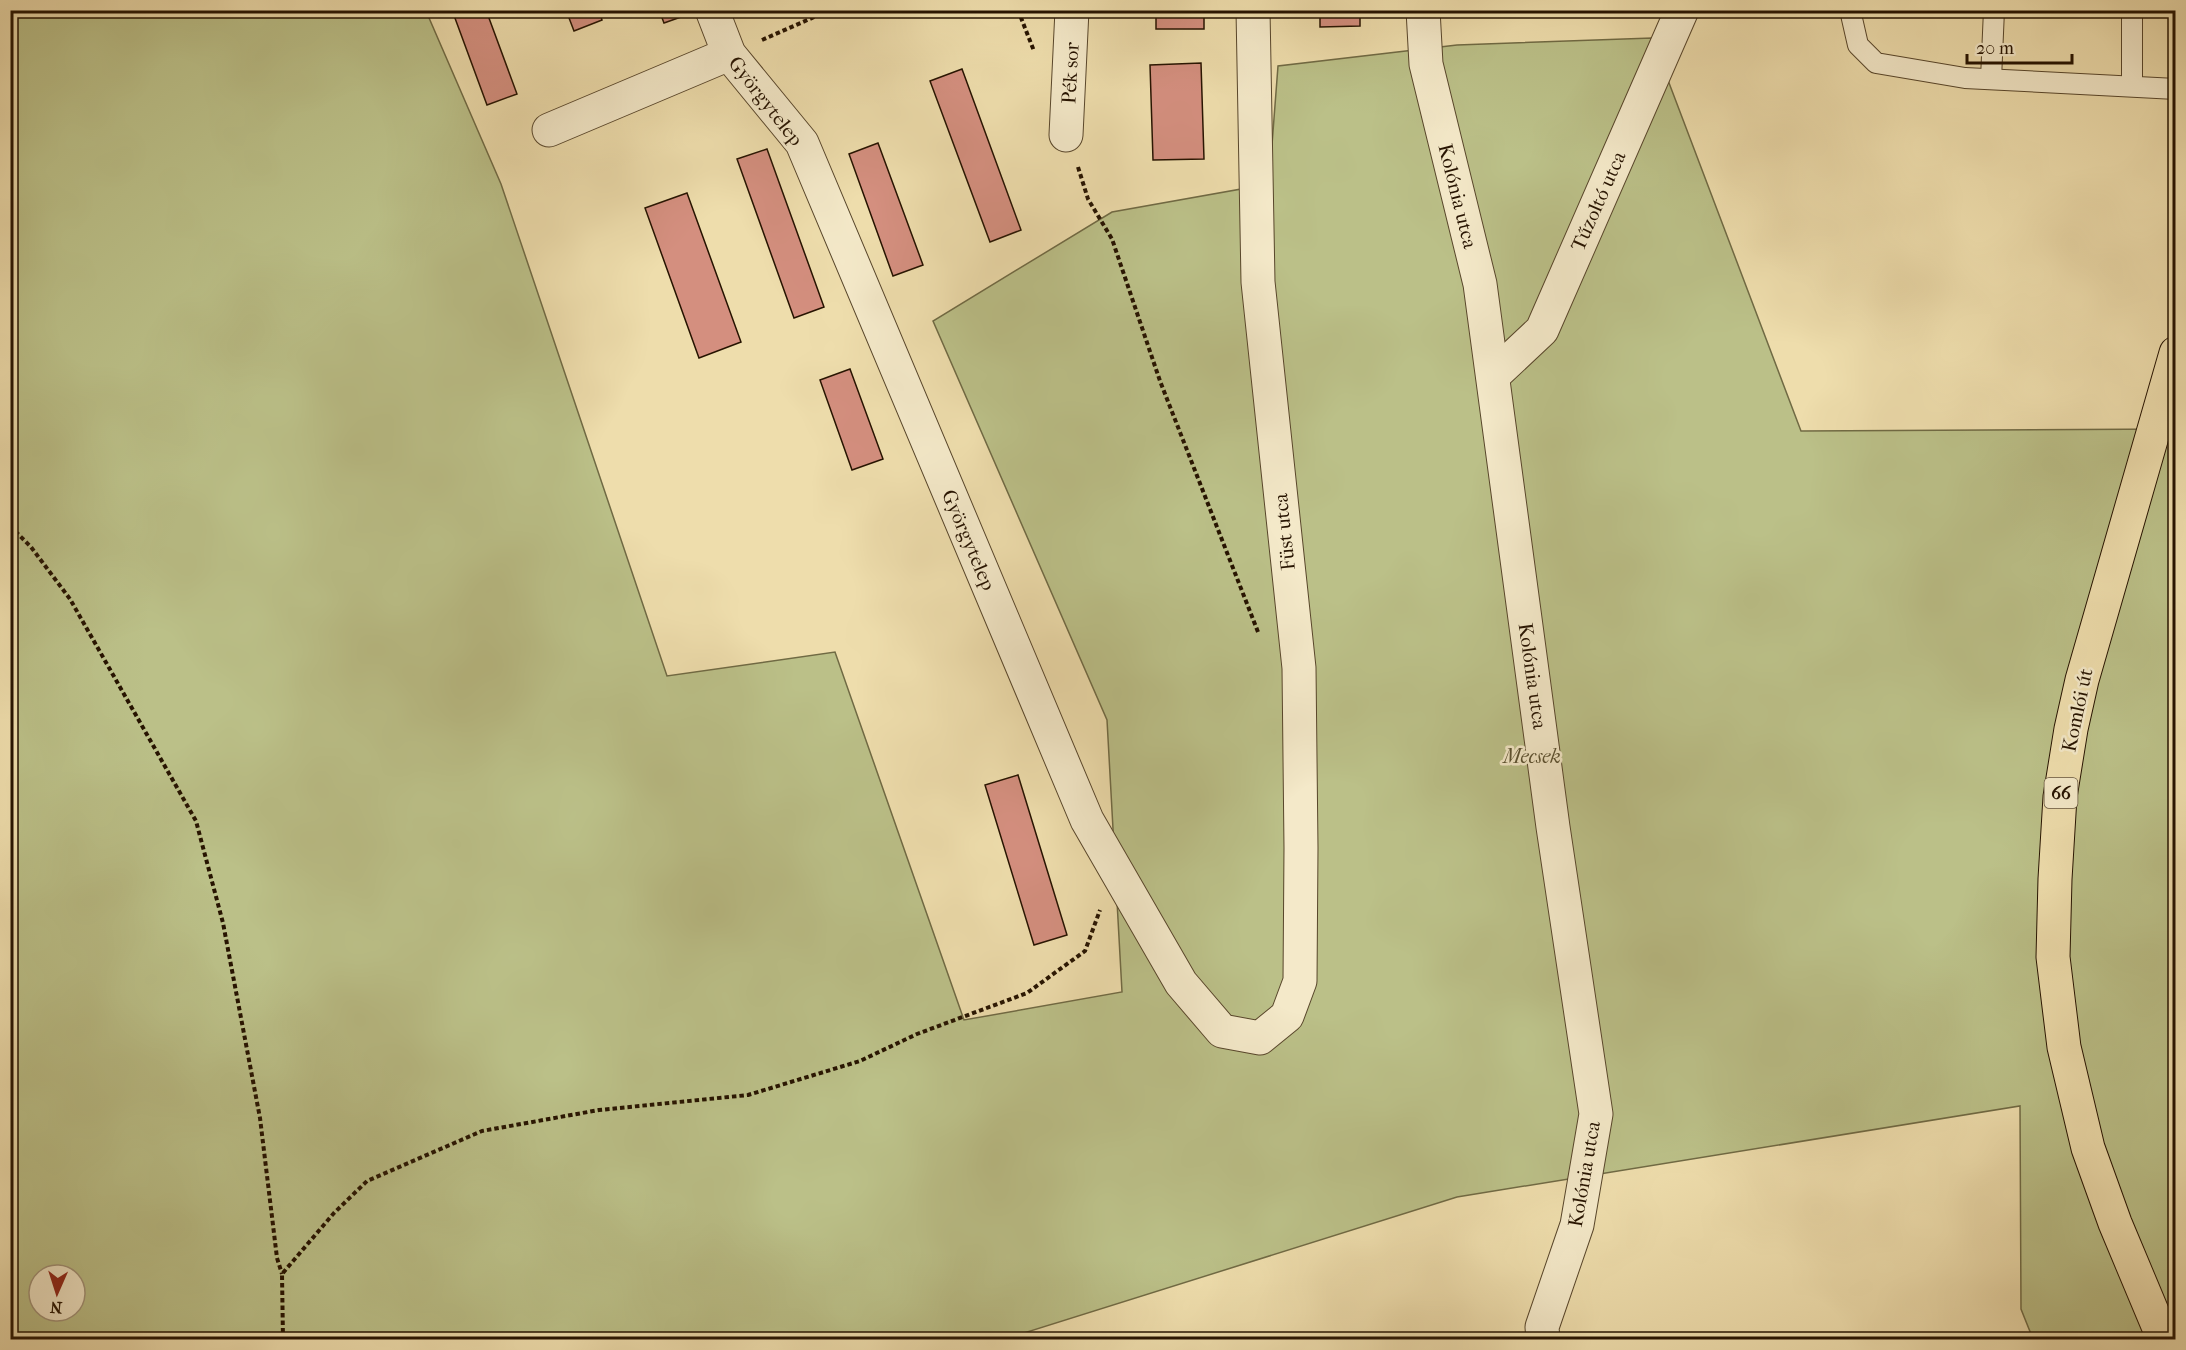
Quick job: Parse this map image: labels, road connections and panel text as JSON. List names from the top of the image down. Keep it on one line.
{"streets":{"main road":["Komlói út","66"],"street":["Pék sor","Györgytelep","Kolónia utca","Tűzoltó utca","Füst utca"]},"crossings":[["Györgytelep","Füst utca"],["Kolónia utca","Tűzoltó utca"]],"parks":["Mecsek"],"scale_bar":"20 m","north":"bottom"}
